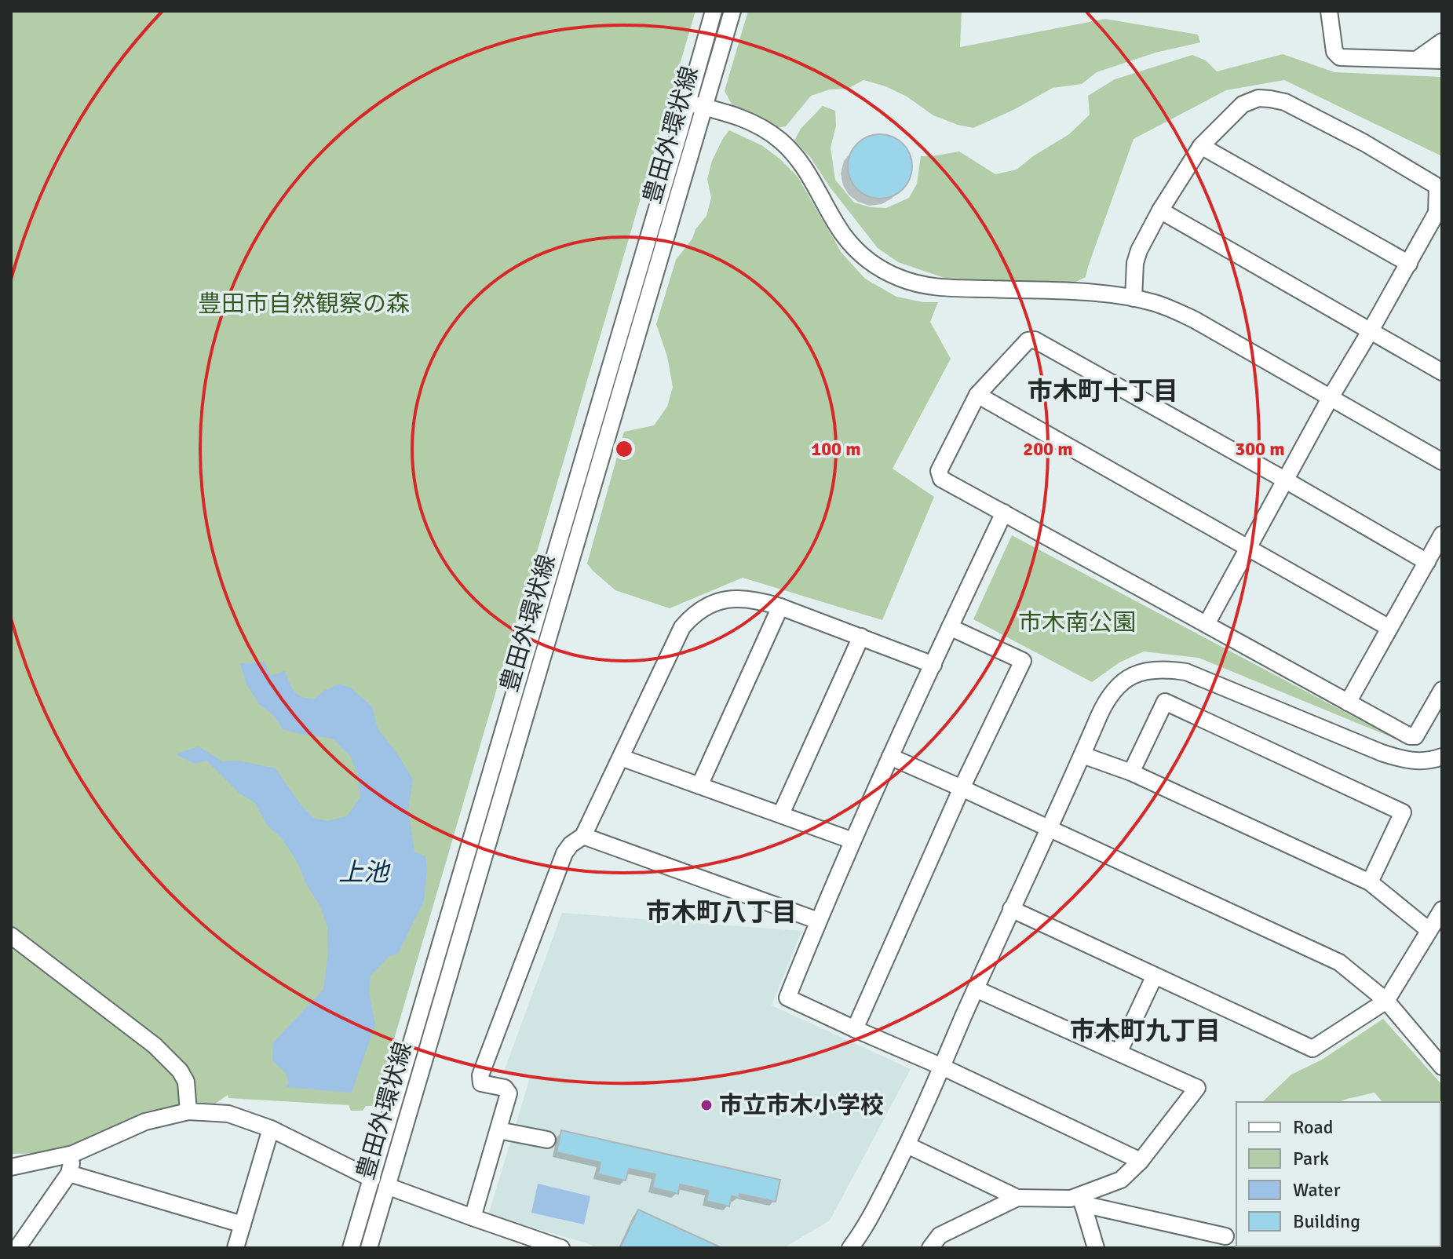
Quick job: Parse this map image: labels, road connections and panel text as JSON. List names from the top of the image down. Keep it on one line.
{"streets":{"street":["豊田外環状線"]},"districts":["市木町十丁目","市木町八丁目","市木町九丁目"],"water":["上池"],"parks":["豊田市自然観察の森","市木南公園"],"places":["市立市木小学校"],"legend":["Road","Park","Water","Building"],"rings":["100 m","200 m","300 m"]}
